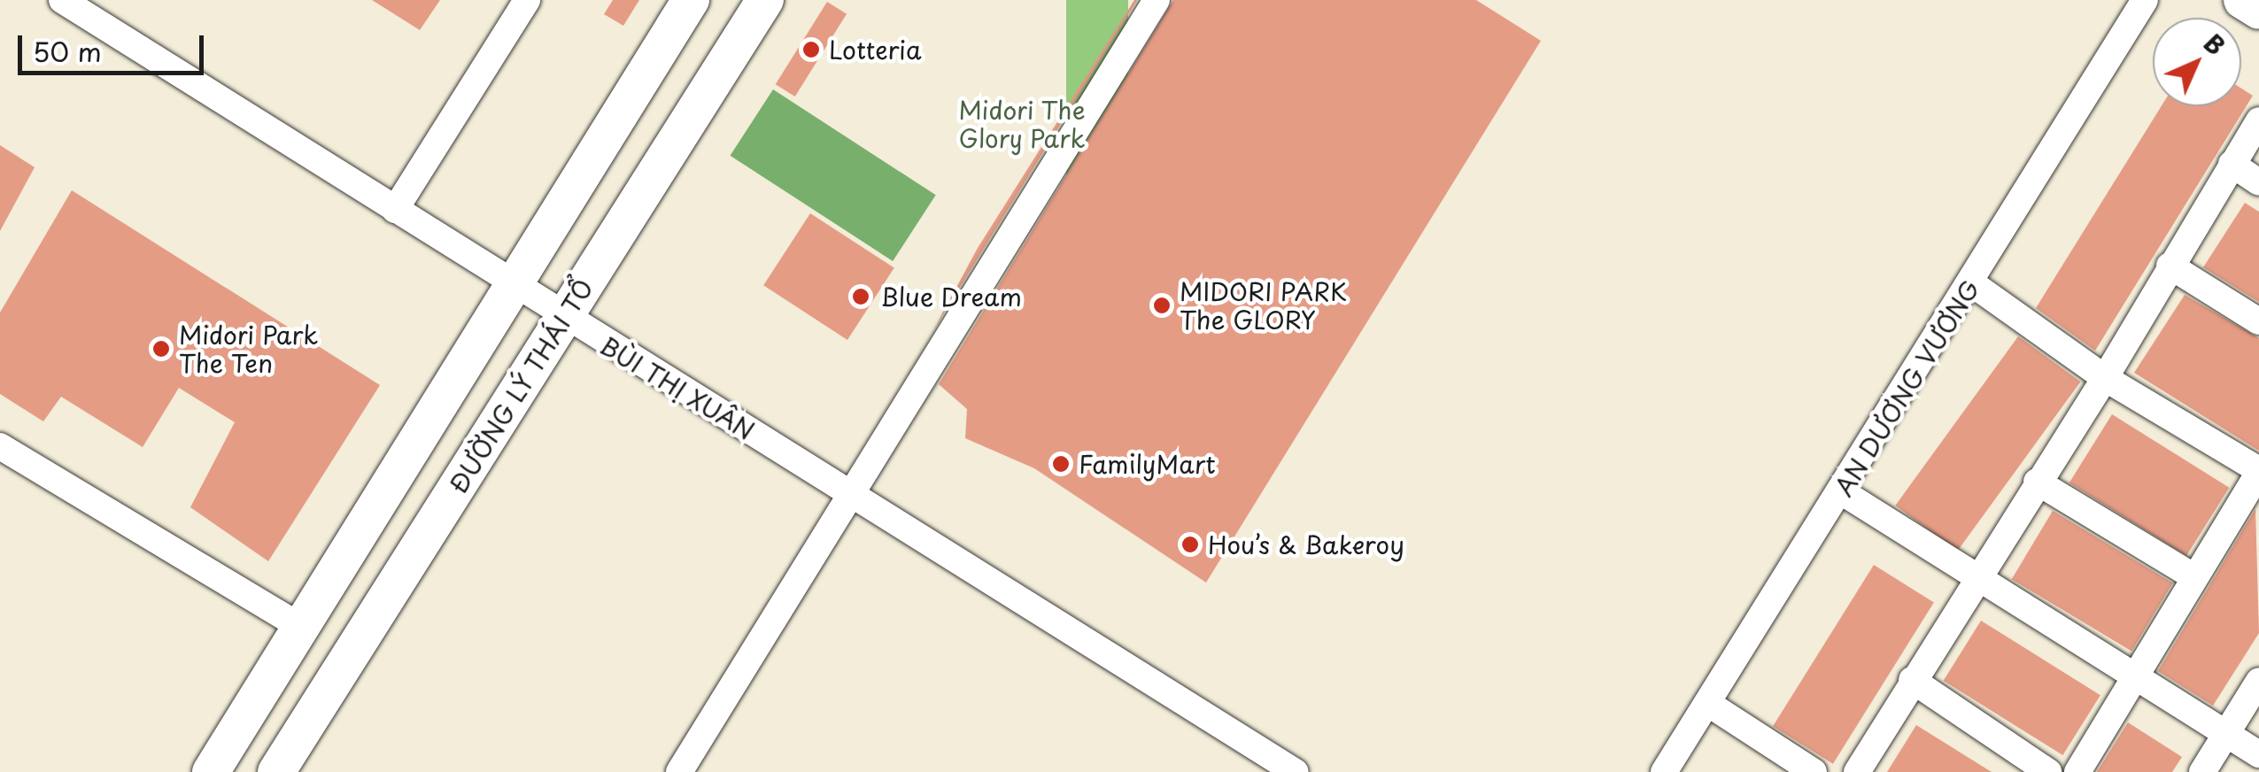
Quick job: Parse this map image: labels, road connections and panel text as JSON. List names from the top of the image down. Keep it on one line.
{"streets":{"street":["ĐƯỜNG LÝ THÁI TỔ","BÙI THỊ XUÂN","AN DƯƠNG VƯƠNG"]},"crossings":[["ĐƯỜNG LÝ THÁI TỔ","BÙI THỊ XUÂN"]],"parks":["Midori The Glory Park"],"places":["Lotteria","Blue Dream","MIDORI PARK The GLORY","Midori Park The Ten","FamilyMart","Hou’s & Bakeroy"],"scale_bar":"50 m","north":"top right"}
